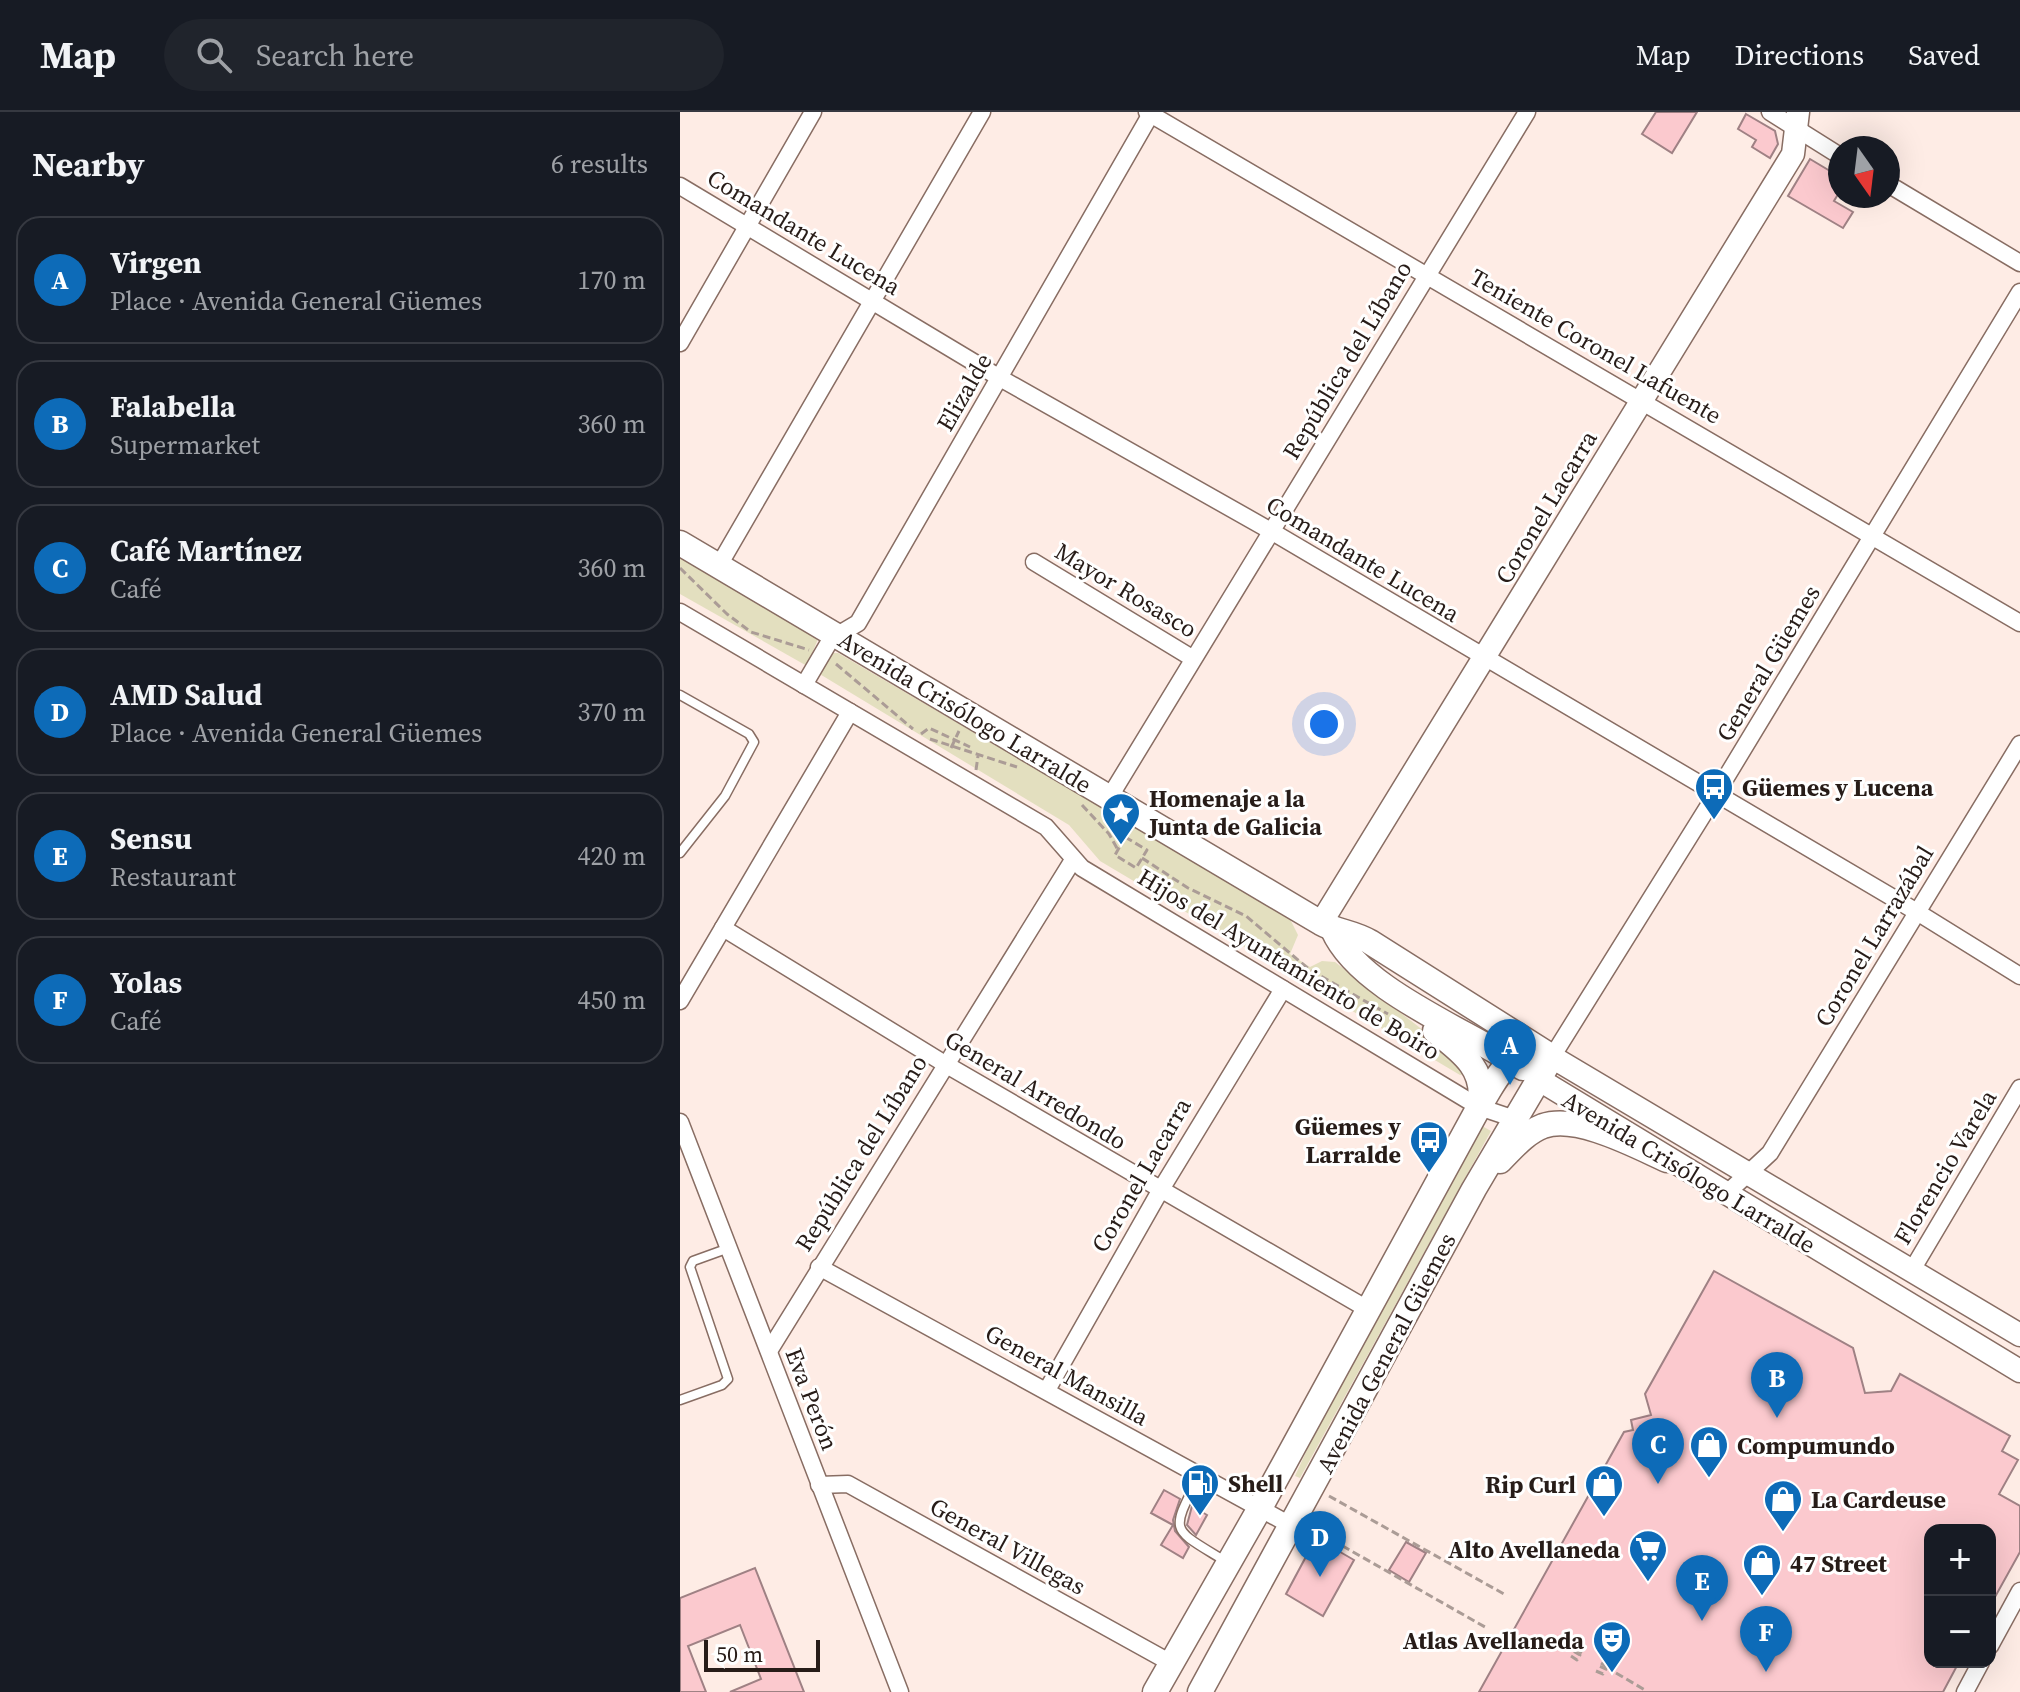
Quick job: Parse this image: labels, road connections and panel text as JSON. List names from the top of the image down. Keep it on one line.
{"streets":{"main road":["Avenida Crisólogo Larralde","Avenida General Güemes"],"street":["Comandante Lucena","Teniente Coronel Lafuente","República del Líbano","Elizalde","Coronel Lacarra","Mayor Rosasco","General Güemes","Coronel Larrazábal","Hijos del Ayuntamiento de Boiro","General Arredondo","Florencio Varela","General Mansilla","Eva Perón","General Villegas"]},"crossings":[["Comandante Lucena","República del Líbano"],["Comandante Lucena","Elizalde"],["Comandante Lucena","Coronel Lacarra"],["Comandante Lucena","General Güemes"],["Comandante Lucena","Coronel Larrazábal"],["Teniente Coronel Lafuente","República del Líbano"],["Teniente Coronel Lafuente","Elizalde"],["Teniente Coronel Lafuente","Coronel Lacarra"],["Teniente Coronel Lafuente","General Güemes"],["República del Líbano","Mayor Rosasco"],["República del Líbano","Avenida Crisólogo Larralde"],["República del Líbano","Hijos del Ayuntamiento de Boiro"],["República del Líbano","General Arredondo"],["República del Líbano","General Mansilla"],["República del Líbano","Eva Perón"],["Elizalde","Avenida Crisólogo Larralde"],["Elizalde","Hijos del Ayuntamiento de Boiro"],["Coronel Lacarra","Avenida Crisólogo Larralde"],["Coronel Lacarra","Hijos del Ayuntamiento de Boiro"],["Coronel Lacarra","General Arredondo"],["Coronel Lacarra","General Mansilla"],["General Güemes","Avenida Crisólogo Larralde"],["General Güemes","Avenida General Güemes"],["Avenida Crisólogo Larralde","Coronel Larrazábal"],["Avenida Crisólogo Larralde","Florencio Varela"],["Avenida Crisólogo Larralde","Avenida General Güemes"],["Hijos del Ayuntamiento de Boiro","Avenida General Güemes"],["General Arredondo","Avenida General Güemes"],["Avenida General Güemes","General Mansilla"],["Avenida General Güemes","General Villegas"],["Eva Perón","General Villegas"]],"places":{"bus stop":["Güemes y Lucena","Güemes y Larralde"],"place":["Homenaje a la Junta de Galicia"],"shop":["Compumundo","Rip Curl","La Cardeuse","47 Street"],"fuel station":["Shell"],"supermarket":["Alto Avellaneda"],"theatre":["Atlas Avellaneda"]},"scale_bar":"50 m","north":"bottom","page":{"header":"Map","search":"Search here","nav":["Map","Directions","Saved"],"heading":["Nearby","6 results"],"list":[{"mark":"A","name":"Virgen","note":"Place · Avenida General Güemes","value":"170 m"},{"mark":"B","name":"Falabella","note":"Supermarket","value":"360 m"},{"mark":"C","name":"Café Martínez","note":"Café","value":"360 m"},{"mark":"D","name":"AMD Salud","note":"Place · Avenida General Güemes","value":"370 m"},{"mark":"E","name":"Sensu","note":"Restaurant","value":"420 m"},{"mark":"F","name":"Yolas","note":"Café","value":"450 m"}],"pins":["A","B","C","D","E","F"],"map_buttons":["+","−"],"scale":"50 m"}}
